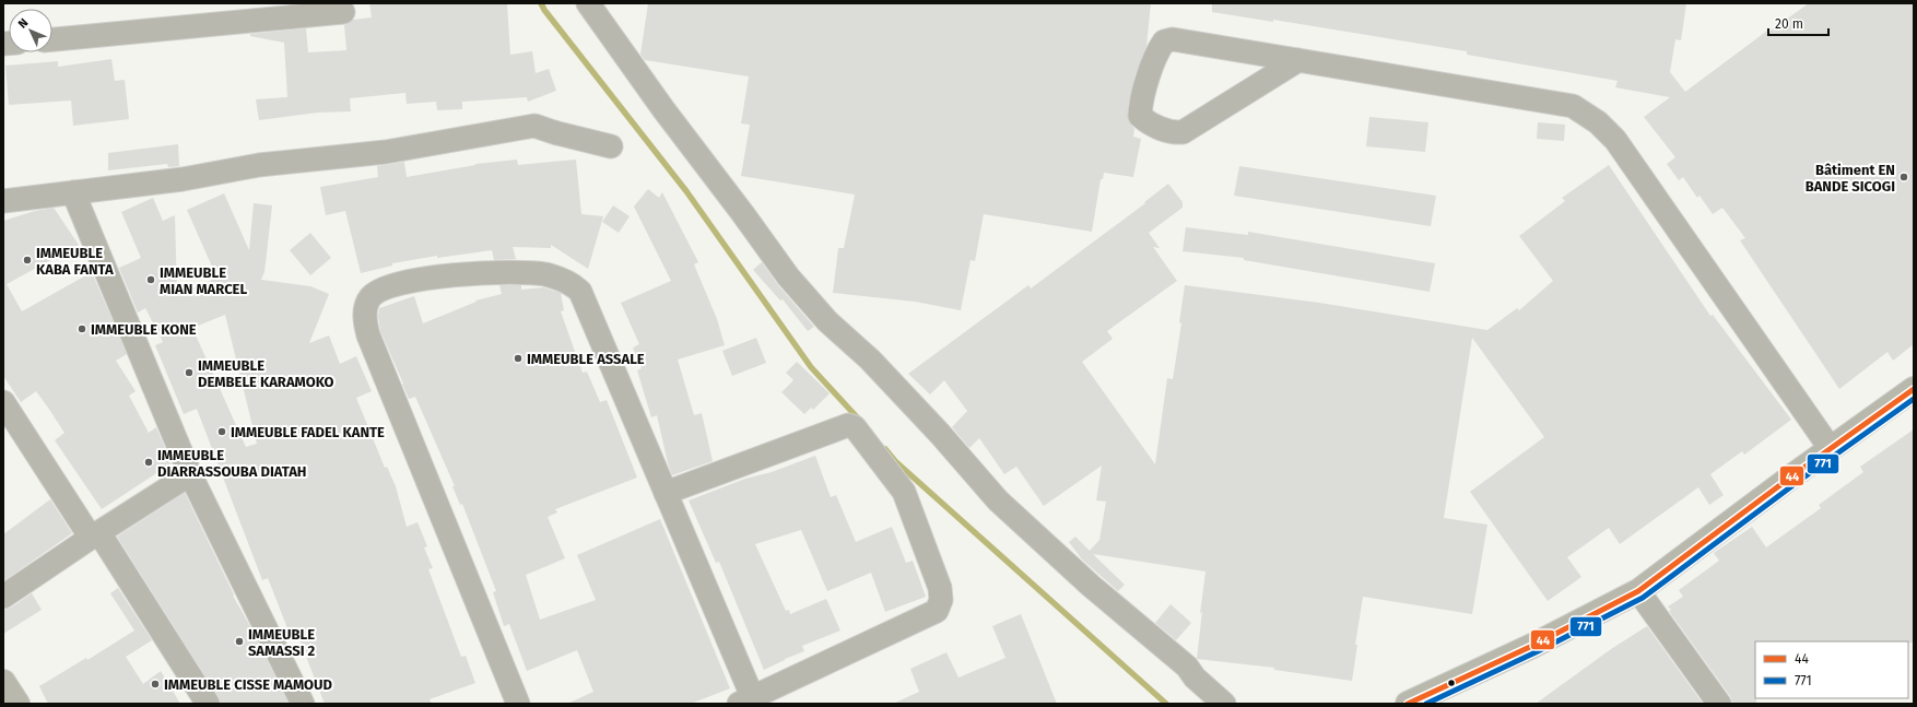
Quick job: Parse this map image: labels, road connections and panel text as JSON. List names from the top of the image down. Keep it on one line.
{"places":["Bâtiment EN BANDE SICOGI","IMMEUBLE KABA FANTA","IMMEUBLE MIAN MARCEL","IMMEUBLE KONE","IMMEUBLE ASSALE","IMMEUBLE DEMBELE KARAMOKO","IMMEUBLE FADEL KANTE","IMMEUBLE DIARRASSOUBA DIATAH","IMMEUBLE SAMASSI 2","IMMEUBLE CISSE MAMOUD"],"lines":["transit line 44","transit line 771"],"legend":["44","771"],"scale_bar":"20 m","north":"top left"}
